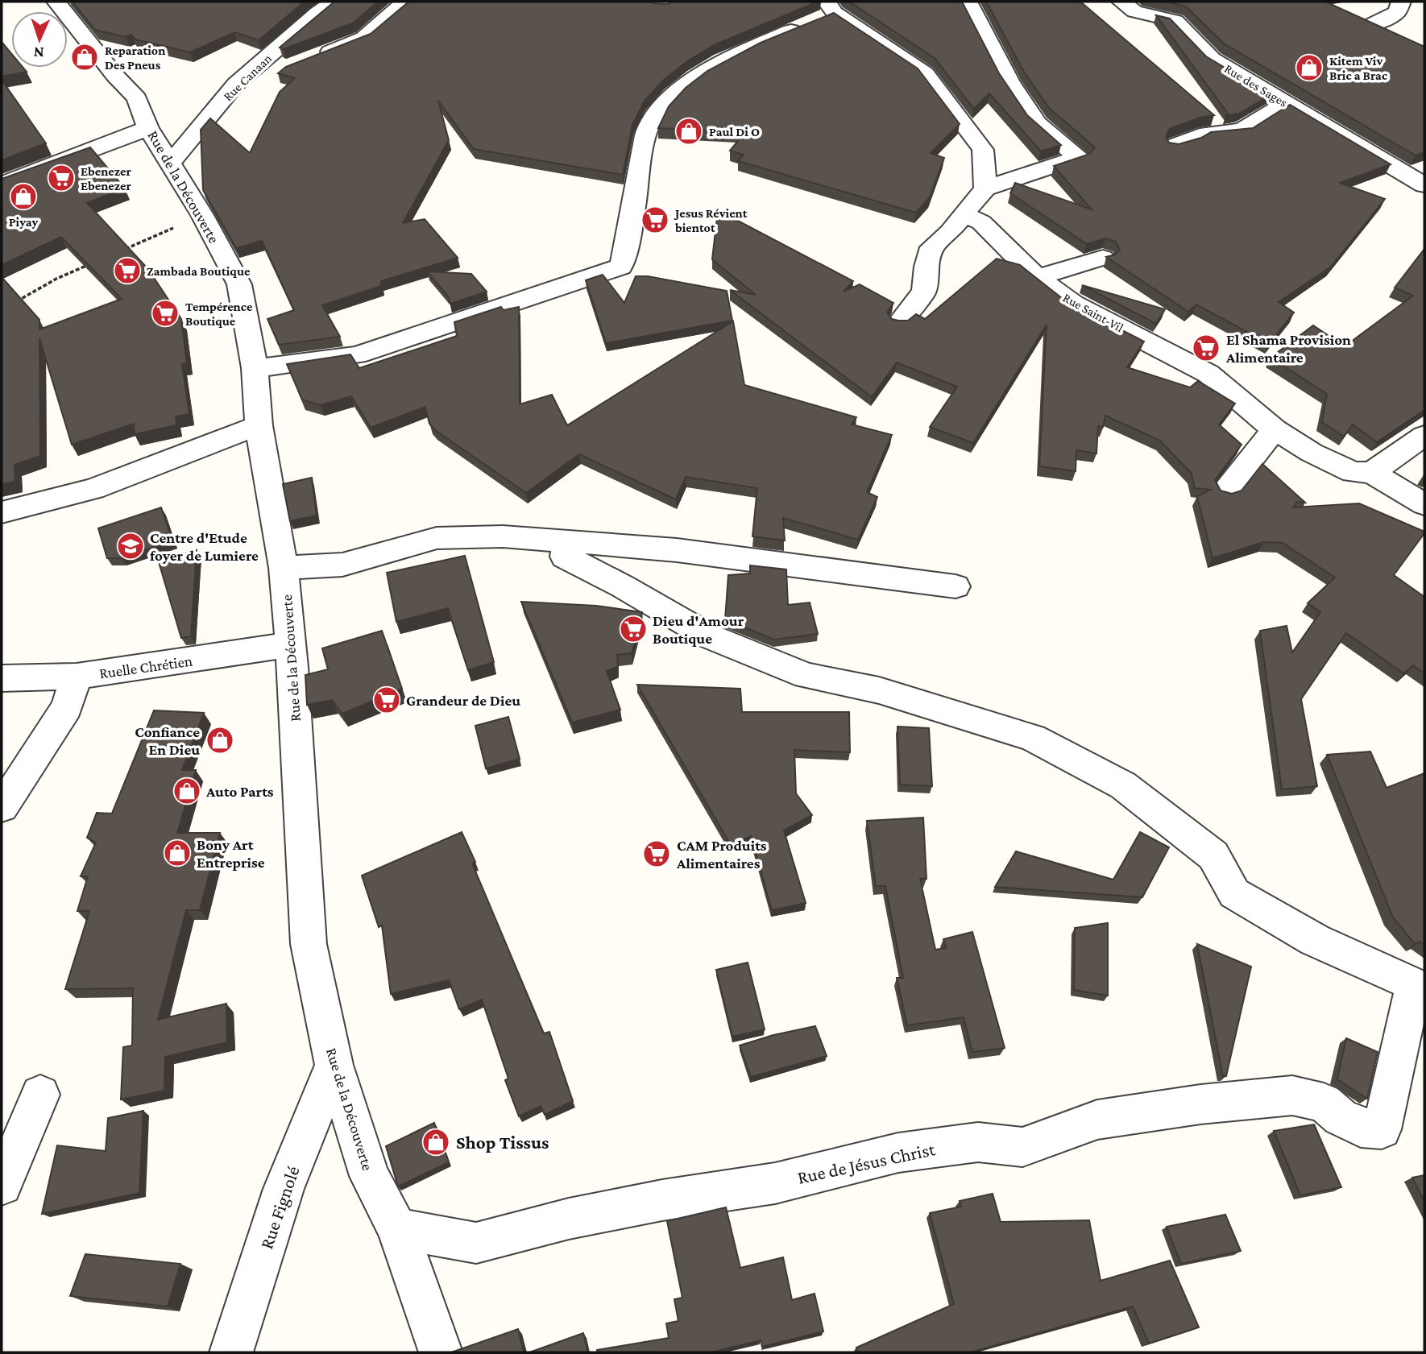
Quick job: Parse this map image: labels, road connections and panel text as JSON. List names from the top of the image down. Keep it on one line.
{"streets":{"street":["Rue Canaan","Rue des Sages","Rue de la Découverte","Rue Saint-Vil","Ruelle Chrétien","Rue de Jésus Christ","Rue Fignolé"]},"crossings":[["Rue Canaan","Rue de la Découverte"],["Rue de la Découverte","Ruelle Chrétien"],["Rue de la Découverte","Rue de Jésus Christ"],["Rue de la Découverte","Rue Fignolé"]],"places":{"shop":["Reparation Des Pneus","Kitem Viv Bric a Brac","Paul Di O","Piyay","Confiance En Dieu","Auto Parts","Bony Art Entreprise","Shop Tissus"],"supermarket":["Ebenezer Ebenezer","Jesus Révient bientot","Zambada Boutique","Tempérence Boutique","El Shama Provision Alimentaire","Dieu d'Amour Boutique","Grandeur de Dieu","CAM Produits Alimentaires"],"school or university":["Centre d'Etude foyer de Lumiere"]},"north":"bottom"}
